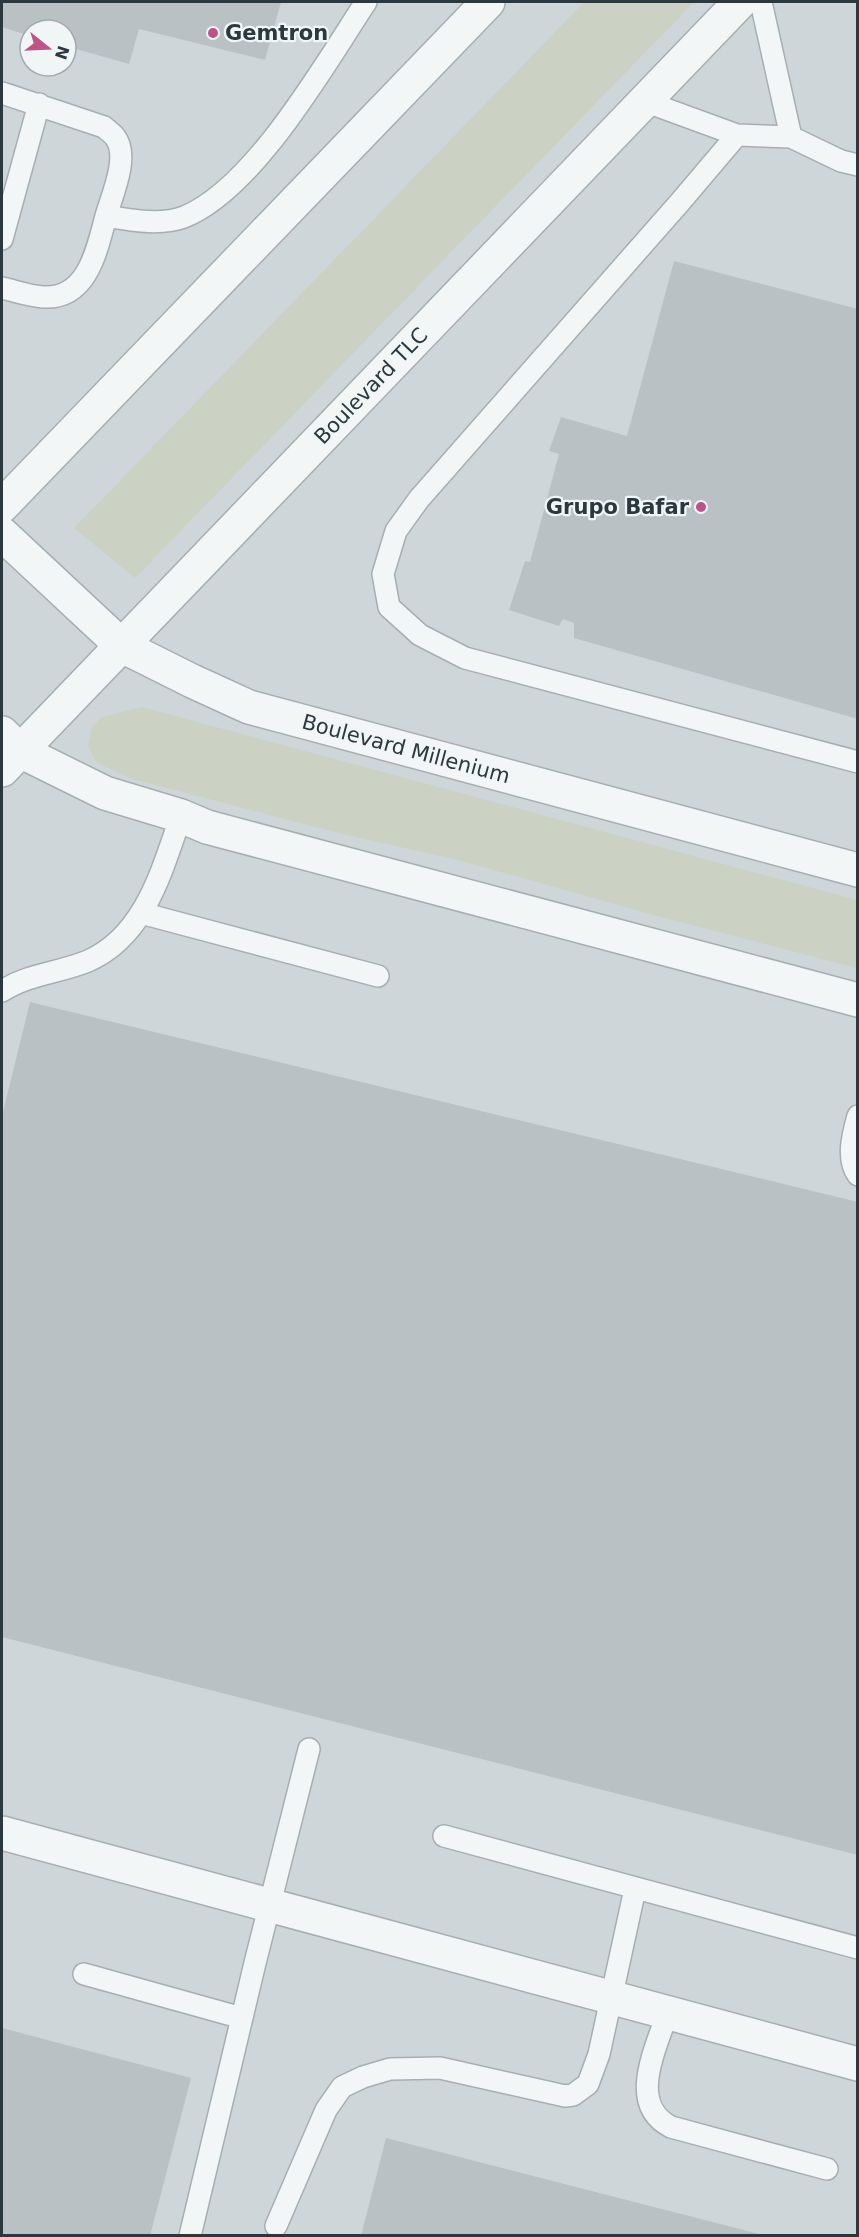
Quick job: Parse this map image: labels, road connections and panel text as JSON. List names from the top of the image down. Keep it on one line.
{"streets":{"street":["Boulevard TLC","Boulevard Millenium"]},"crossings":[["Boulevard TLC","Boulevard Millenium"]],"places":["Gemtron","Grupo Bafar"],"north":"right"}
